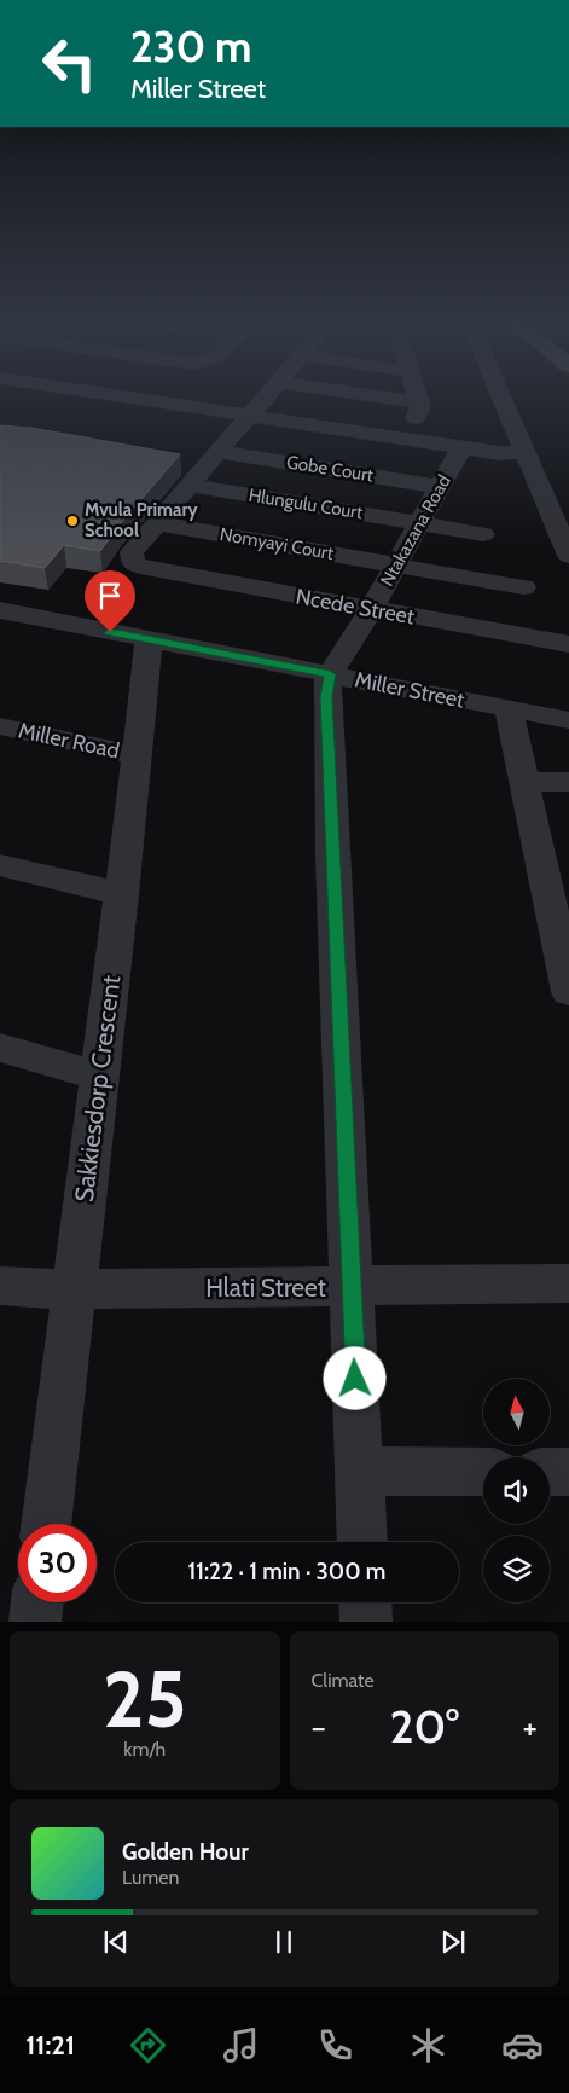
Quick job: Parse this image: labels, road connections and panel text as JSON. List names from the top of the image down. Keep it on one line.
{"streets":{"street":["Gobe Court","Hlungulu Court","Ntakazana Road","Nomyayi Court","Ncede Street","Miller Street","Miller Road","Sakkiesdorp Crescent","Hlati Street"]},"crossings":[["Gobe Court","Ntakazana Road"],["Hlungulu Court","Ntakazana Road"],["Ntakazana Road","Nomyayi Court"],["Ntakazana Road","Ncede Street"],["Ntakazana Road","Miller Street"],["Nomyayi Court","Ncede Street"],["Miller Street","Sakkiesdorp Crescent"],["Miller Road","Sakkiesdorp Crescent"],["Sakkiesdorp Crescent","Hlati Street"]],"places":["Mvula Primary School"],"north":"top","page":{"turn":["230 m","Miller Street"],"limit":"30","trip":"11:22 · 1 min · 300 m","tile":[["25","km/h"],"Climate"],"heat":["−","20°","+"],"song":["Golden Hour","Lumen"],"tabs":"11:21"}}
